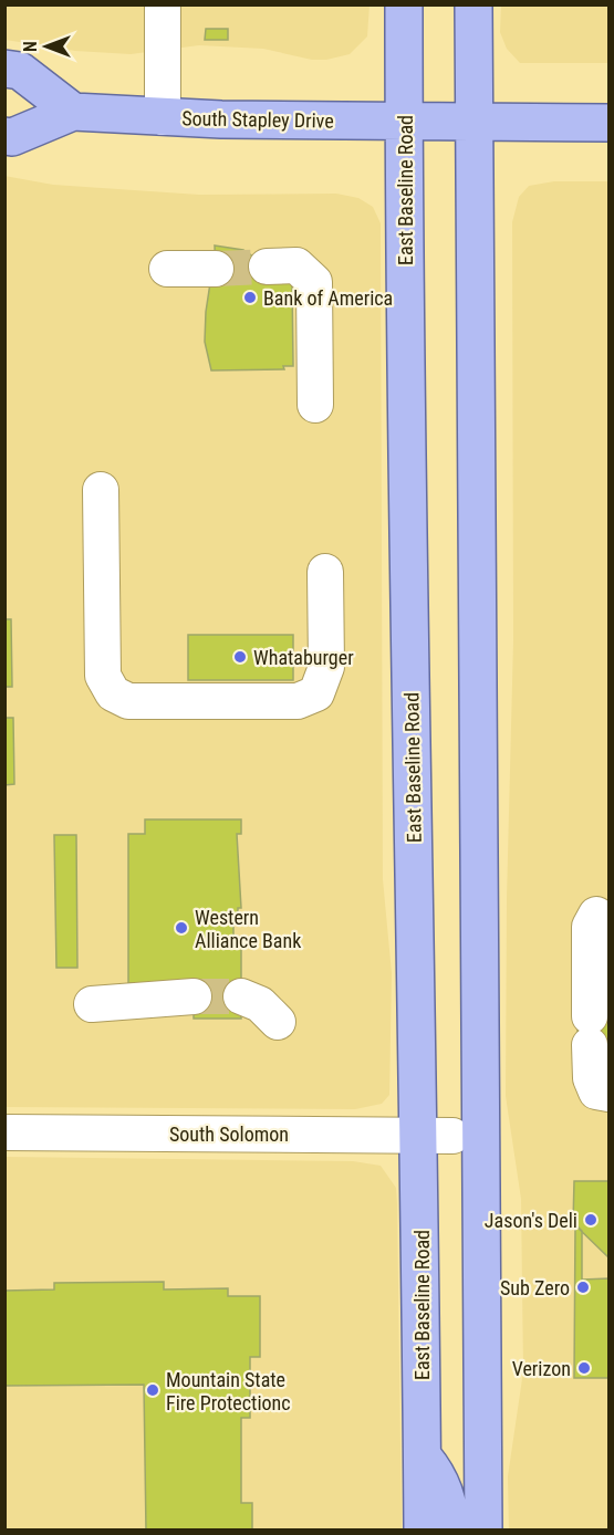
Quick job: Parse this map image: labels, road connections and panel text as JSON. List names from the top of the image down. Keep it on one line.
{"streets":{"main road":["South Stapley Drive","East Baseline Road"],"street":["South Solomon"]},"crossings":[["South Stapley Drive","East Baseline Road"],["East Baseline Road","South Solomon"]],"places":["Bank of America","Whataburger","Western Alliance Bank","Jason's Deli","Sub Zero","Verizon","Mountain State Fire Protectionc"],"north":"left"}
